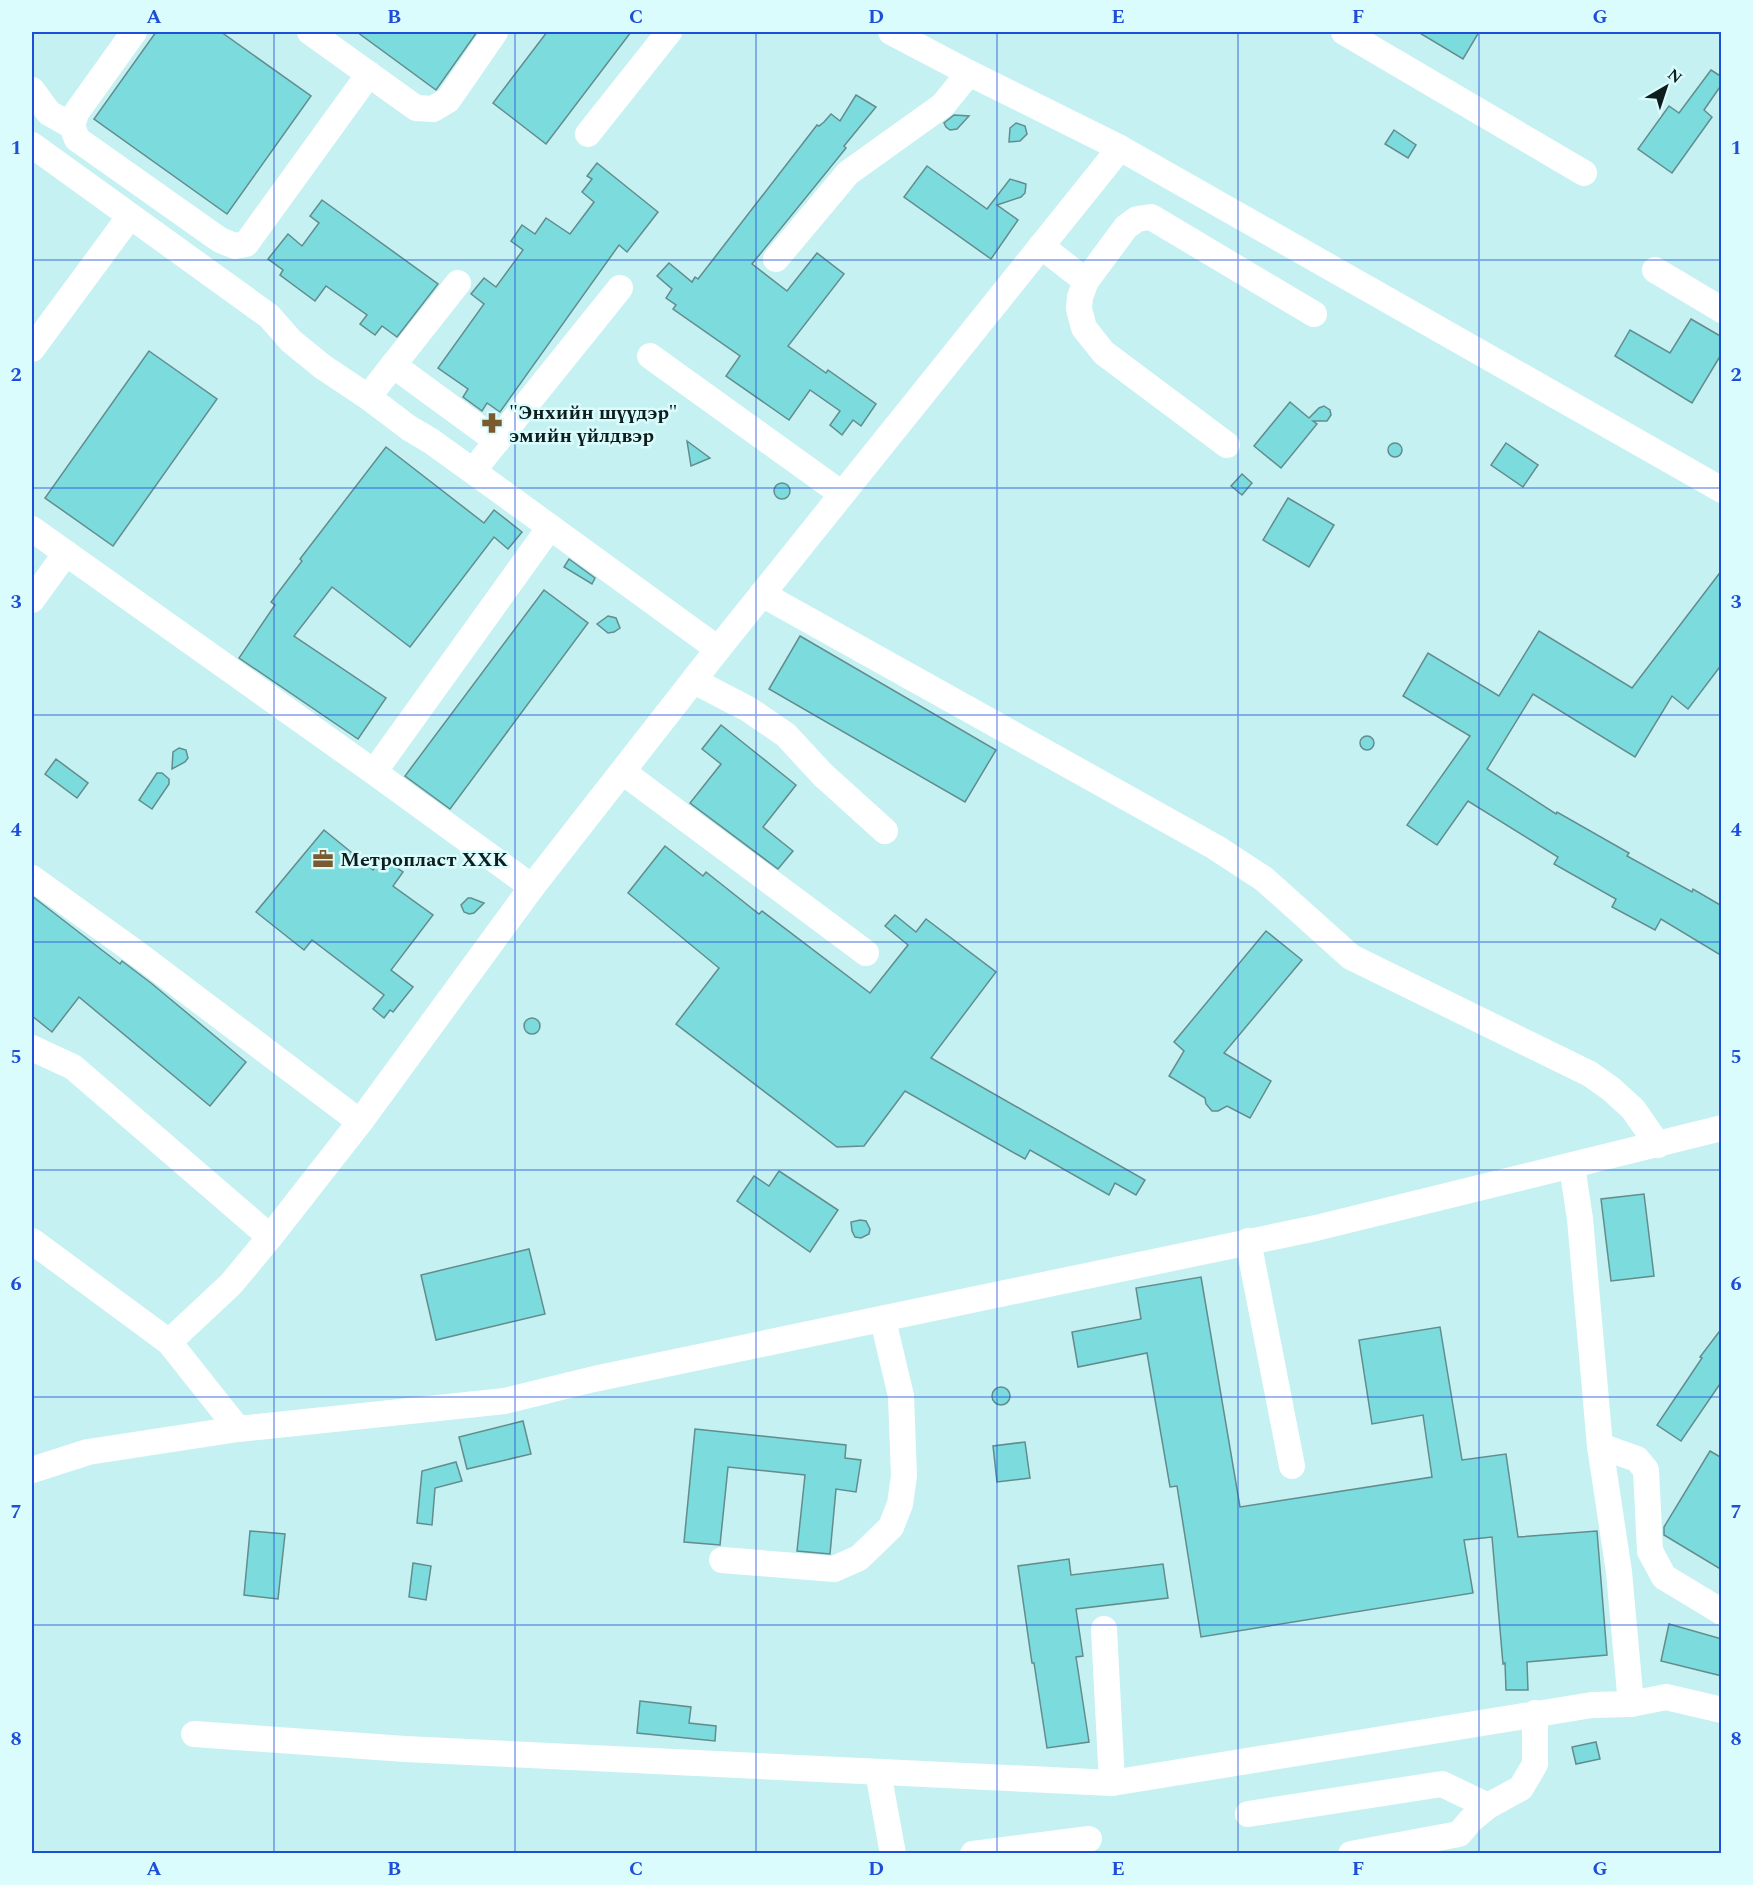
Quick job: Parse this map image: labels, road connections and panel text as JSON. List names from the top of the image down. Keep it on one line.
{"places":{"pharmacy":["\"Энхийн шүүдэр\" эмийн үйлдвэр"],"office":["Метропласт ХХК"]},"north":"top right","grid":{"columns":["A","B","C","D","E","F","G"],"rows":["1","2","3","4","5","6","7","8"]}}
